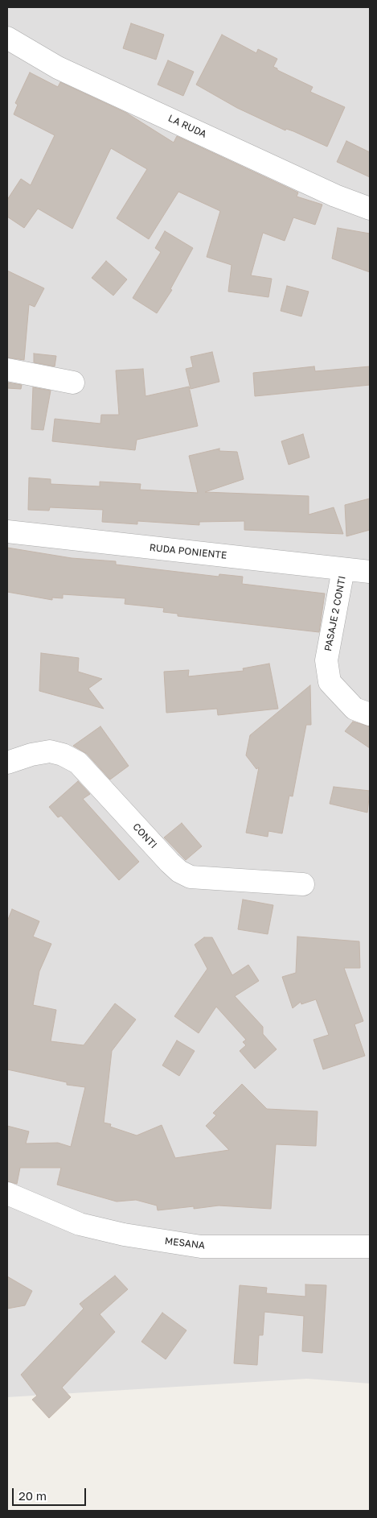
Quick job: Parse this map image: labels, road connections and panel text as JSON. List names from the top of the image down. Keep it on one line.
{"streets":{"street":["LA RUDA","RUDA PONIENTE","PASAJE 2 CONTI","CONTI","MESANA"]},"crossings":[["RUDA PONIENTE","PASAJE 2 CONTI"]],"scale_bar":"20 m"}
